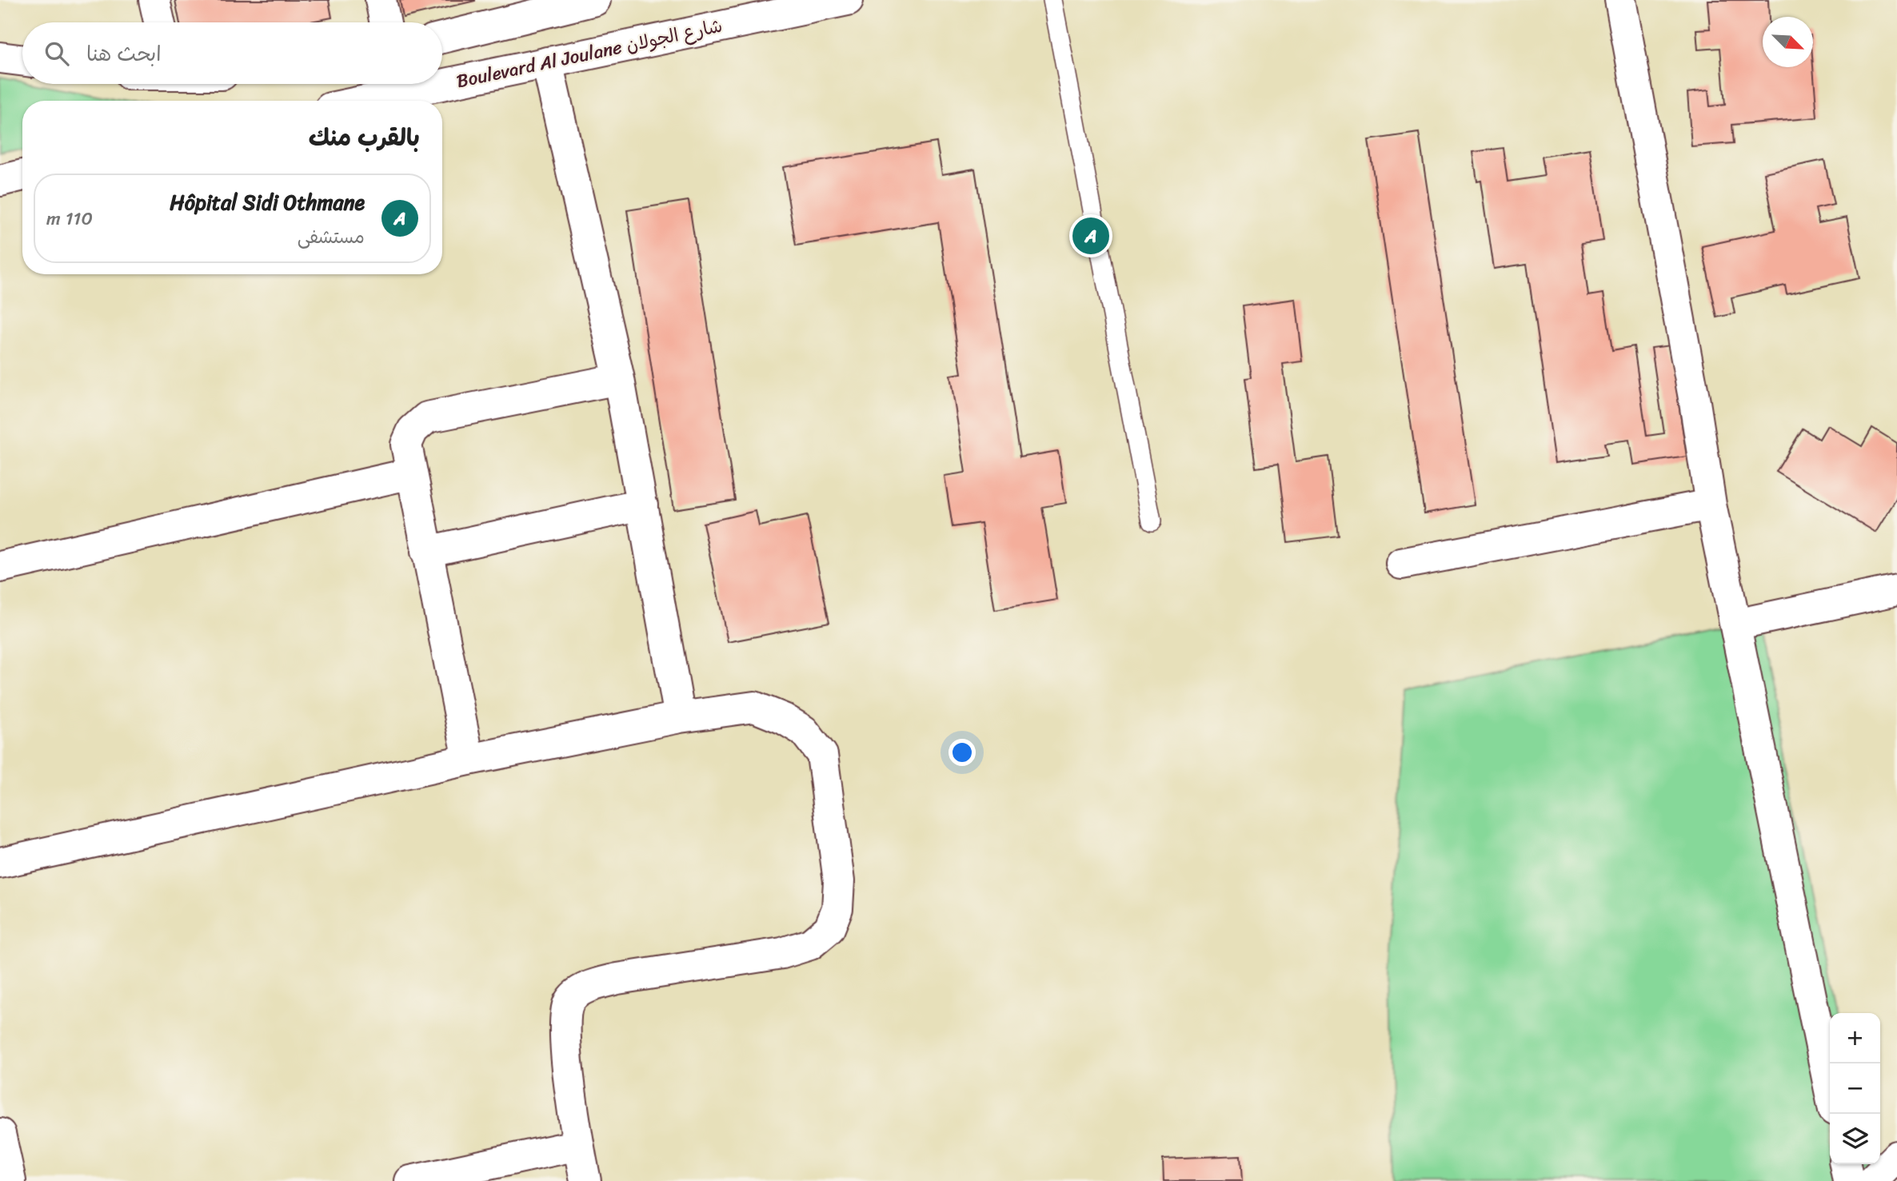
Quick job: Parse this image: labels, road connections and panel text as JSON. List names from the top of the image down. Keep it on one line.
{"streets":{"street":["Boulevard Al Joulane شارع الجولان"]},"north":"bottom right","page":{"search":"ابحث هنا","heading":"بالقرب منك","list":[{"mark":"A","name":"Hôpital Sidi Othmane","note":"مستشفى","value":"110 m"}],"pins":"A","map_buttons":["+","−"]}}
